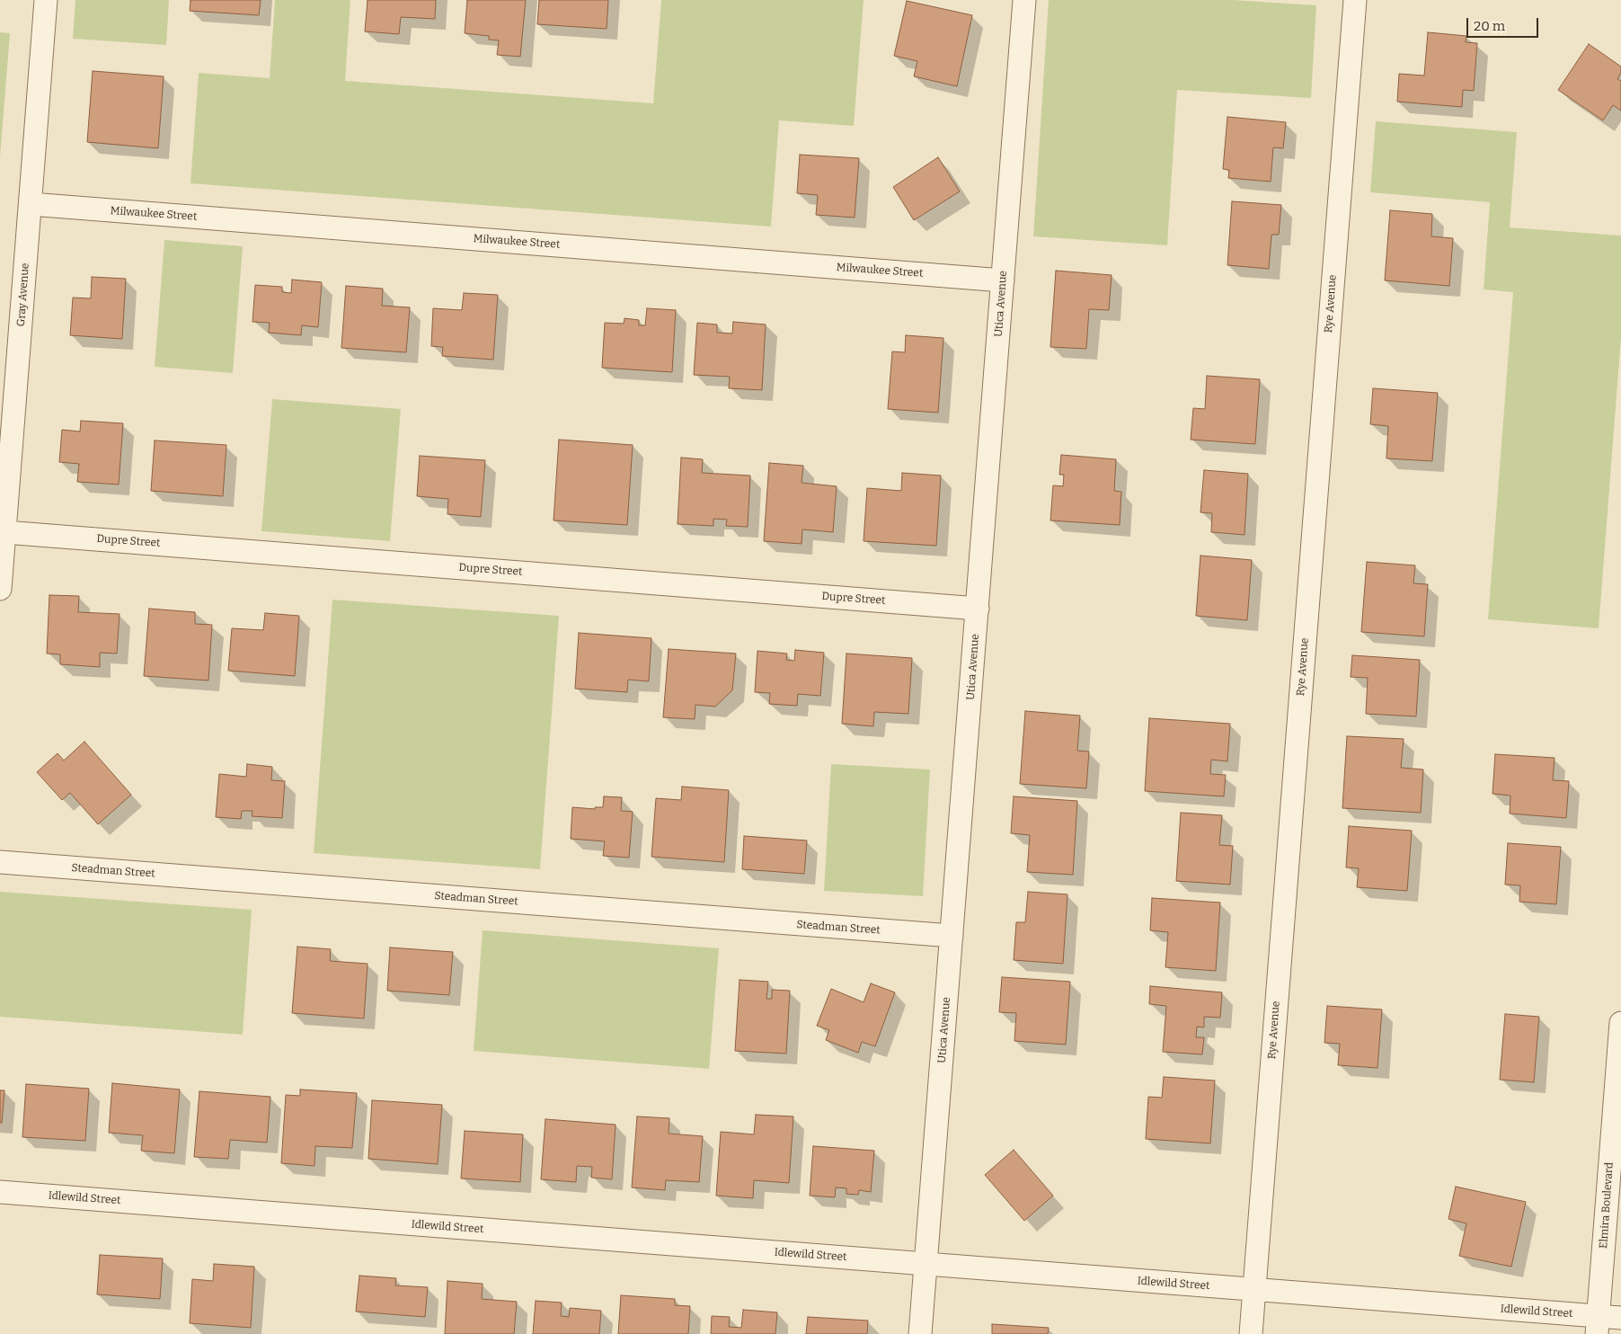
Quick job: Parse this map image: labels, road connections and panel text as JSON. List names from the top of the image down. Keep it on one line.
{"streets":{"street":["Milwaukee Street","Gray Avenue","Utica Avenue","Rye Avenue","Dupre Street","Steadman Street","Idlewild Street","Elmira Boulevard"]},"crossings":[["Milwaukee Street","Gray Avenue"],["Milwaukee Street","Utica Avenue"],["Gray Avenue","Dupre Street"],["Utica Avenue","Dupre Street"],["Utica Avenue","Steadman Street"],["Utica Avenue","Idlewild Street"],["Rye Avenue","Idlewild Street"],["Idlewild Street","Elmira Boulevard"]],"scale_bar":"20 m"}
